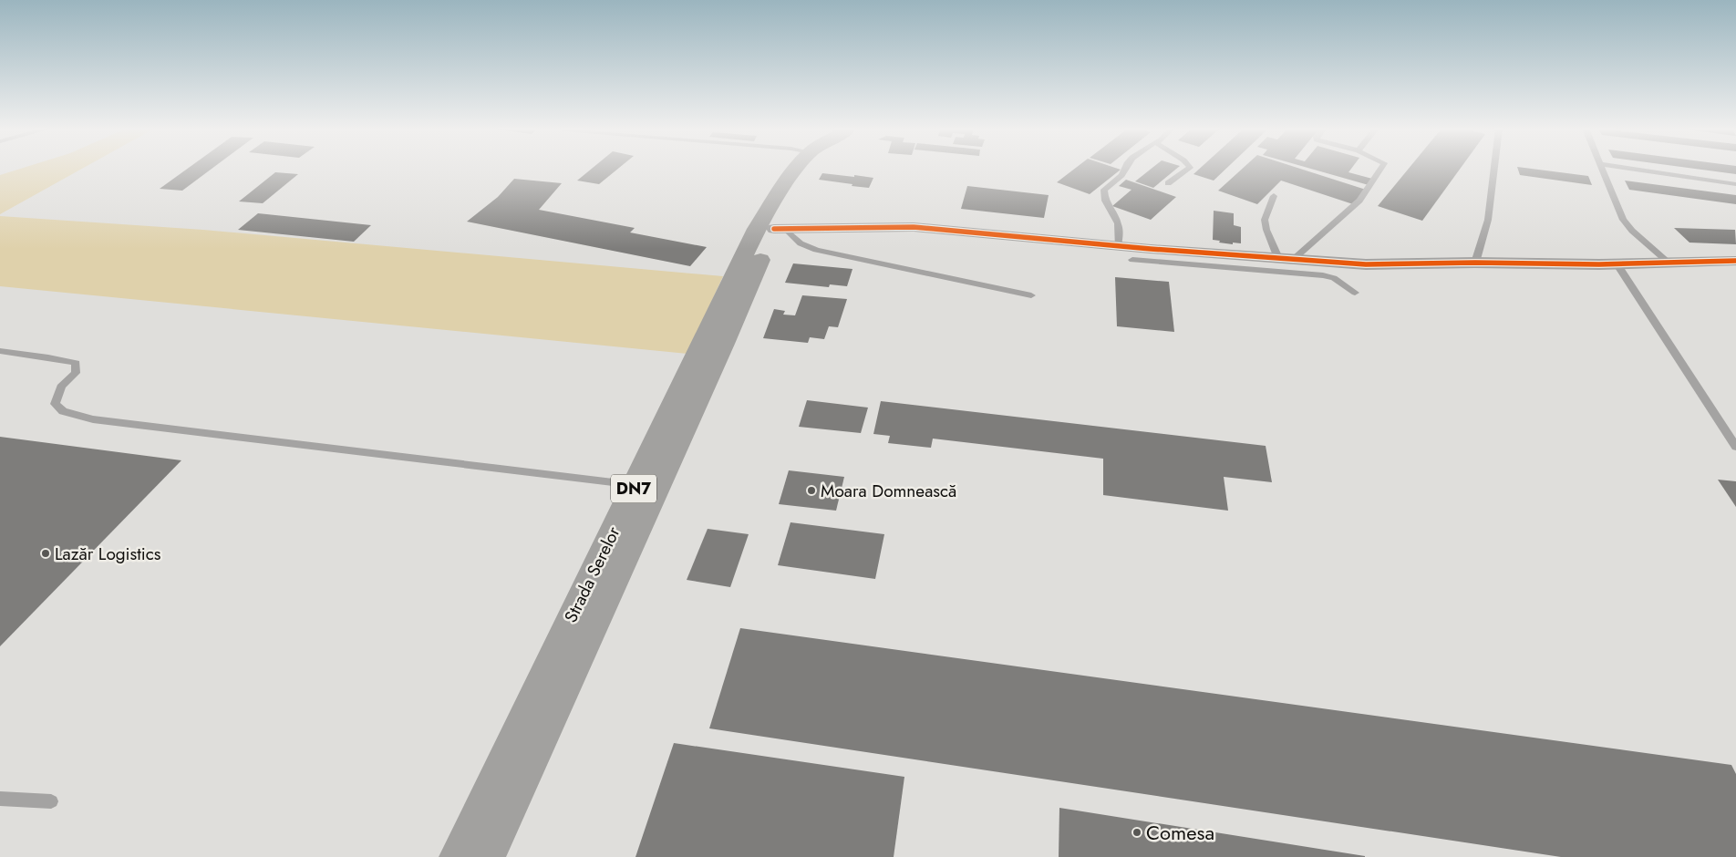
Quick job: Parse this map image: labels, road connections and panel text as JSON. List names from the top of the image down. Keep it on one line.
{"streets":{"highway":["DN7","Strada Serelor"]},"places":["Moara Domnească","Lazăr Logistics","Comesa"]}
